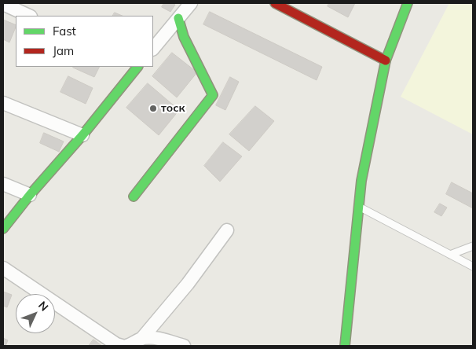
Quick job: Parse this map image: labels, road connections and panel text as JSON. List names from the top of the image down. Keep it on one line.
{"places":["тоск"],"legend":["Fast","Jam"],"north":"top right"}
